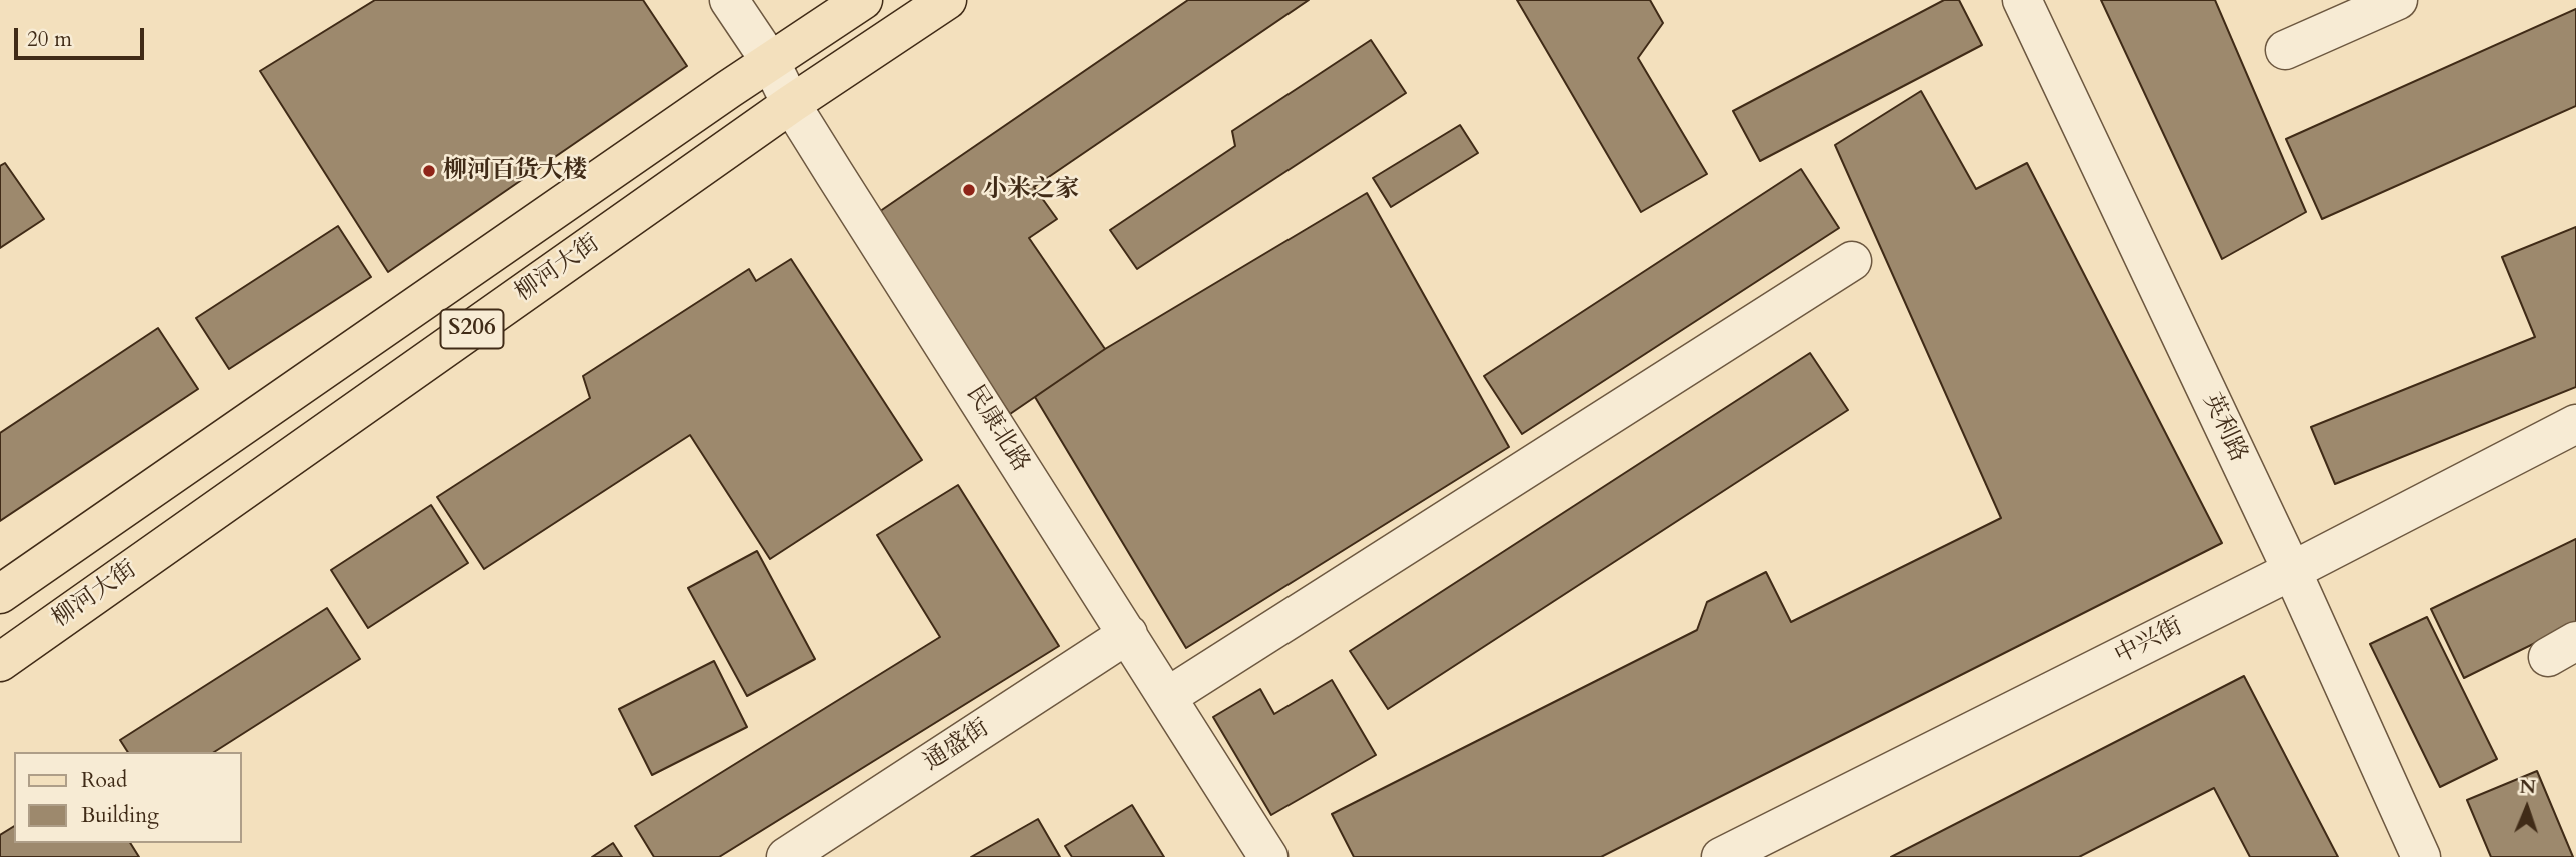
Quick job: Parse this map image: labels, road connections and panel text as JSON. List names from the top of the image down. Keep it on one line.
{"streets":{"main road":["柳河大街","S206"],"street":["英利路","民康北路","中兴街","通盛街"]},"crossings":[["柳河大街","民康北路"],["英利路","中兴街"],["民康北路","通盛街"]],"places":["柳河百货大楼","小米之家"],"legend":["Road","Building"],"scale_bar":"20 m","north":"top"}
